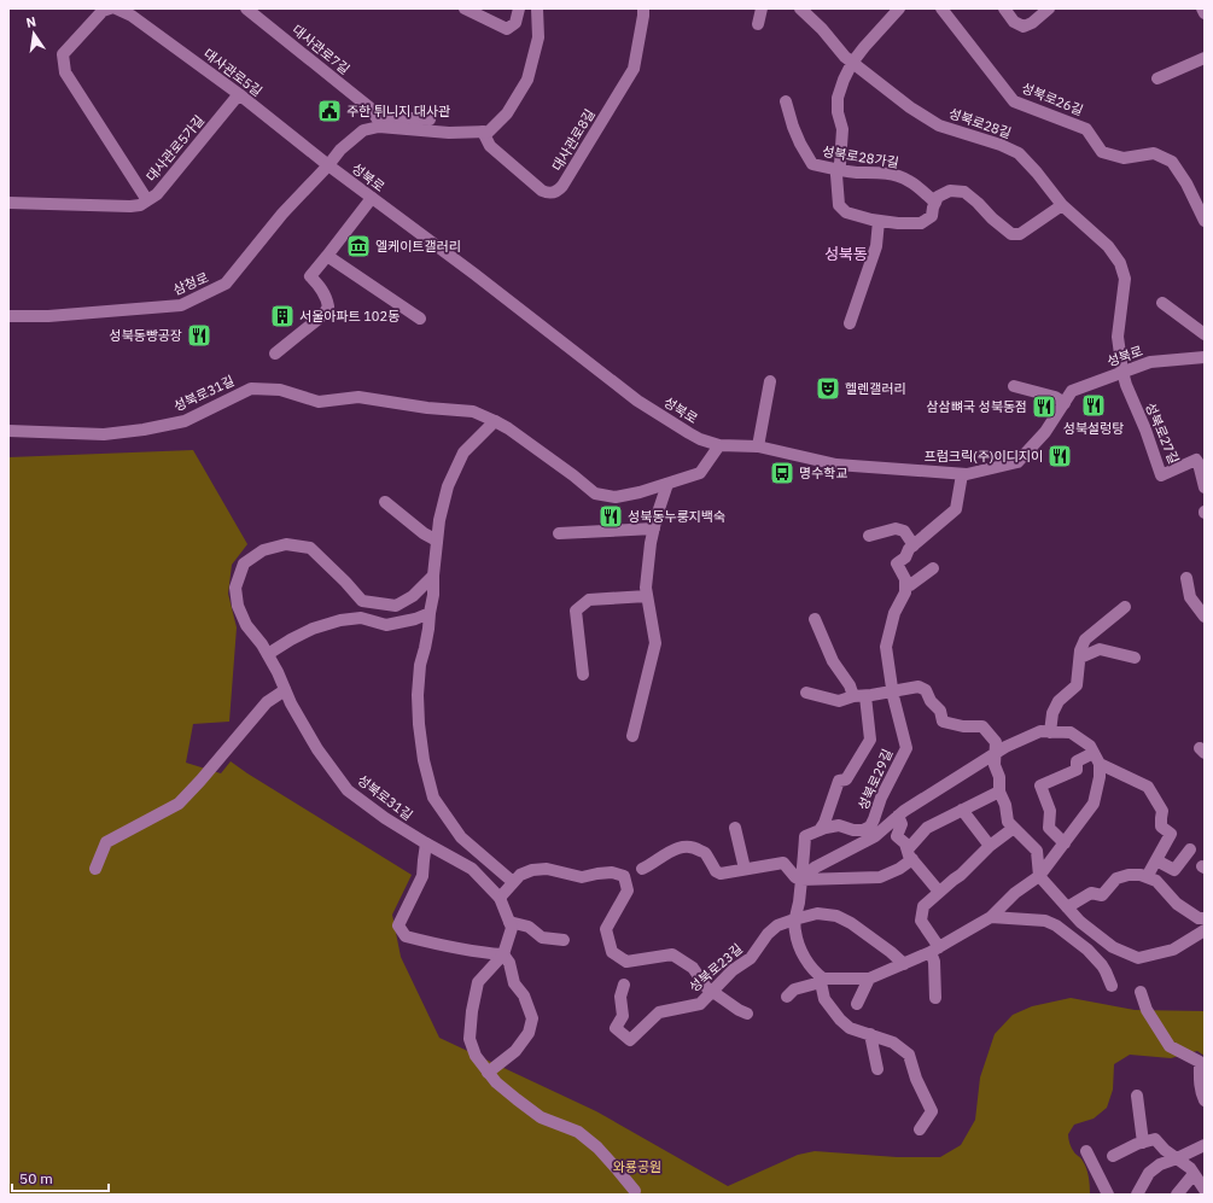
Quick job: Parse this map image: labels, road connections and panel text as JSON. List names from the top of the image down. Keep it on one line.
{"streets":{"street":["대사관로7길","대사관로5길","성북로26길","성북로28길","대사관로8길","대사관로5가길","성북로28가길","성북로","삼청로","성북로31길","성북로27길","성북로29길","성북로23길"]},"crossings":[["대사관로7길","삼청로"],["대사관로5길","대사관로5가길"],["대사관로5길","성북로"],["대사관로5길","삼청로"],["성북로28길","성북로"],["성북로28길","성북로27길"],["성북로","삼청로"],["성북로","성북로31길"],["성북로","성북로27길"]],"districts":["성북동"],"parks":["와룡공원"],"places":{"public building":["주한 튀니지 대사관"],"museum":["엘케이트갤러리"],"building":["서울아파트 102동"],"restaurant":["성북동빵공장","성북설렁탕","삼삼뼈국 성북동점","프럼크릭(주)이디지이","성북동누룽지백숙"],"theatre":["헬렌갤러리"],"bus stop":["명수학교"]},"scale_bar":"50 m","north":"top"}
